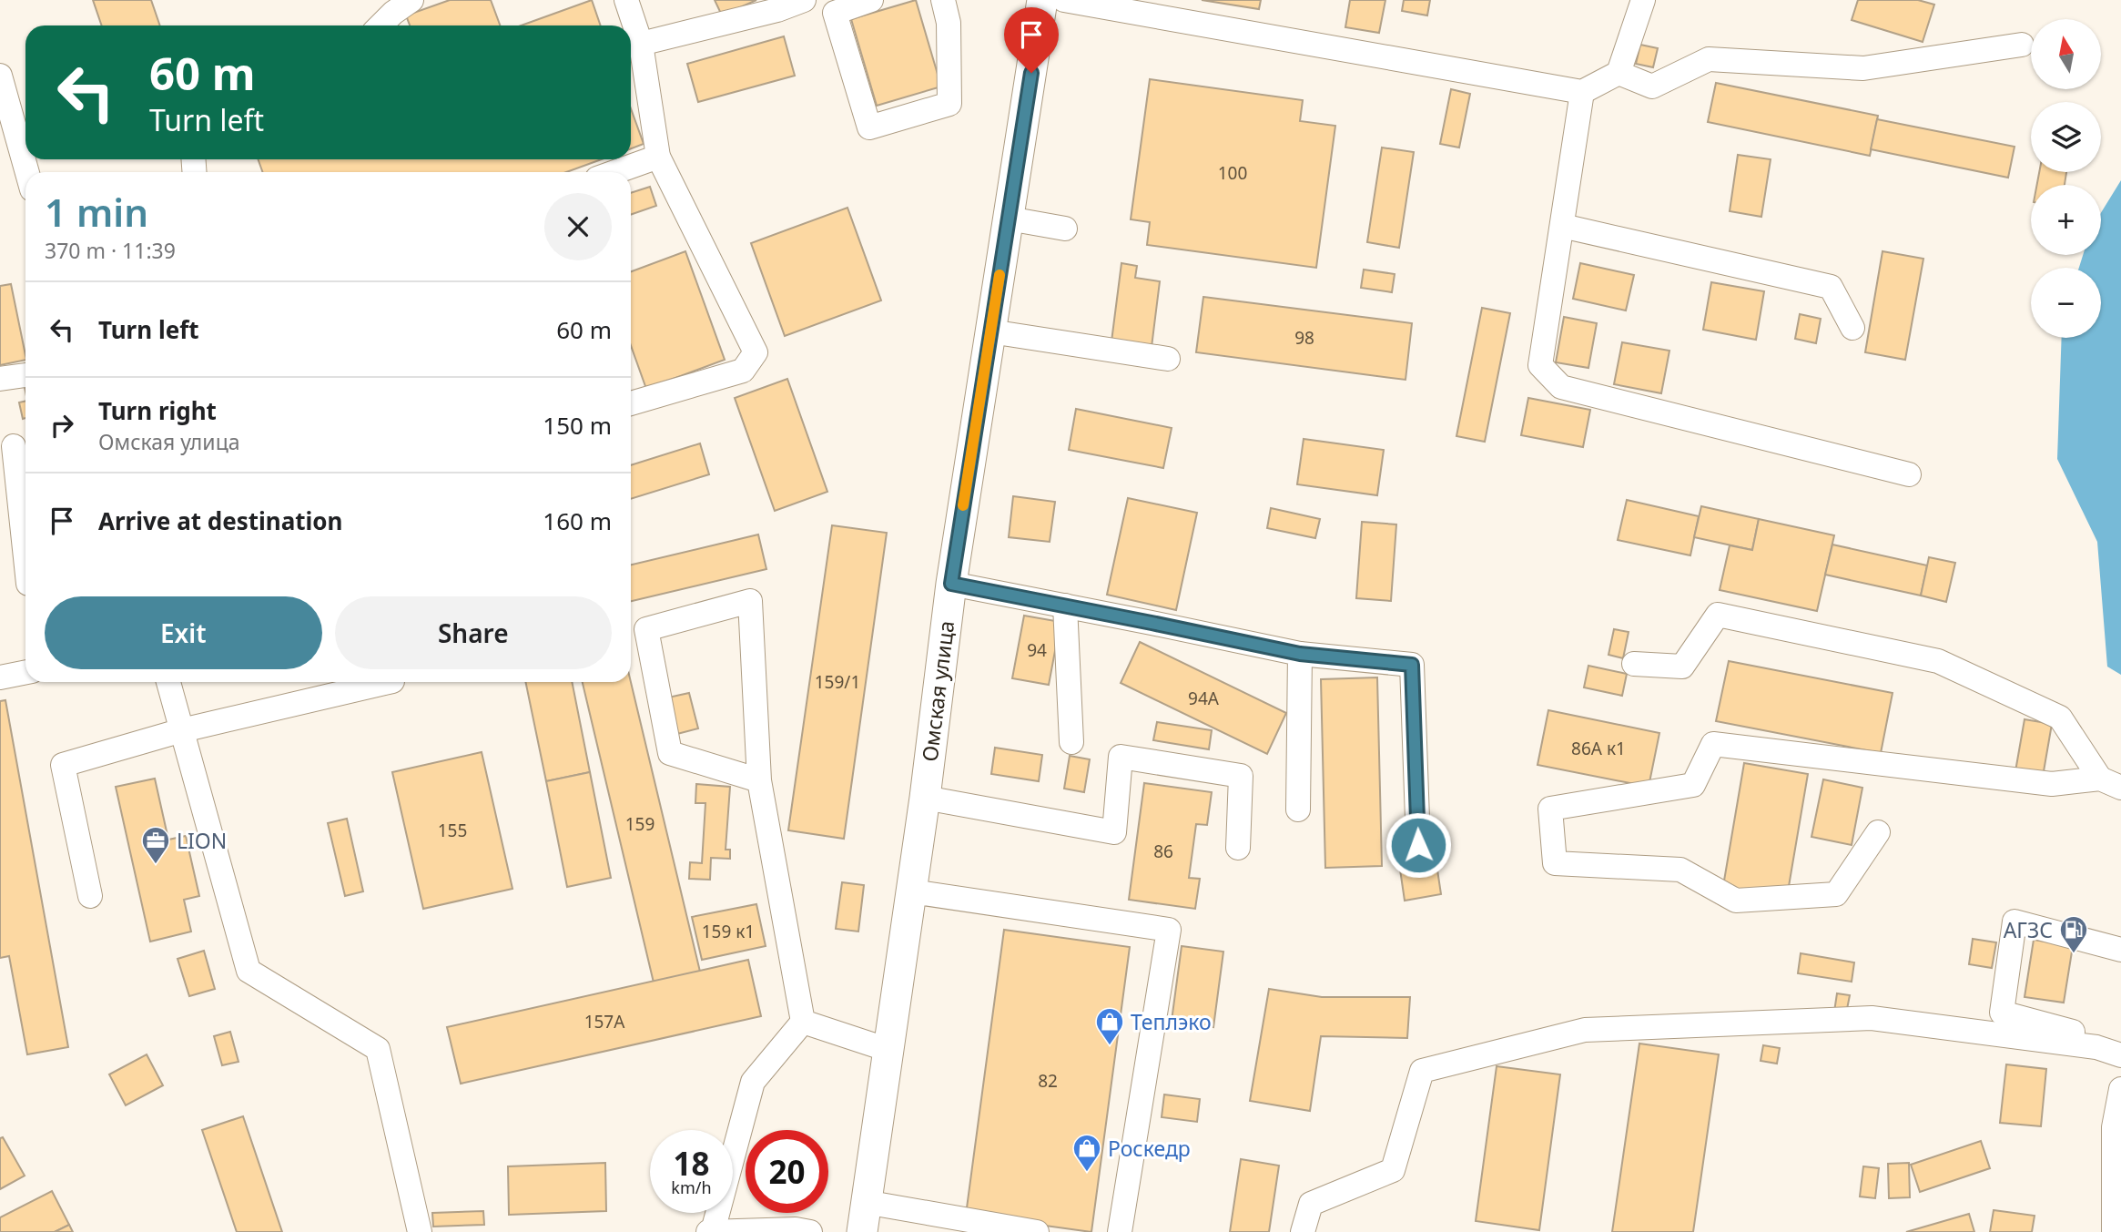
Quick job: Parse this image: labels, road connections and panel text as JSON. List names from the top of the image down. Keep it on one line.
{"streets":{"main road":["Омская улица"]},"places":{"office":["LION"],"fuel station":["АГЗС"],"shop":["Теплэко","Роскедр"]},"house_numbers":["100","98","94","159/1","94А","86А к1","159","155","86","159 к1","157А","82"],"north":"top","page":{"map_buttons":["+","−"],"turn":["60 m","Turn left"],"heading":["1 min","370 m · 11:39"],"list":[{"name":"Turn left","value":"60 m"},{"name":"Turn right","note":"Омская улица","value":"150 m"},{"name":"Arrive at destination","value":"160 m"}],"buttons":["Exit","Share"],"speed":"18 km/h","limit":"20"}}
